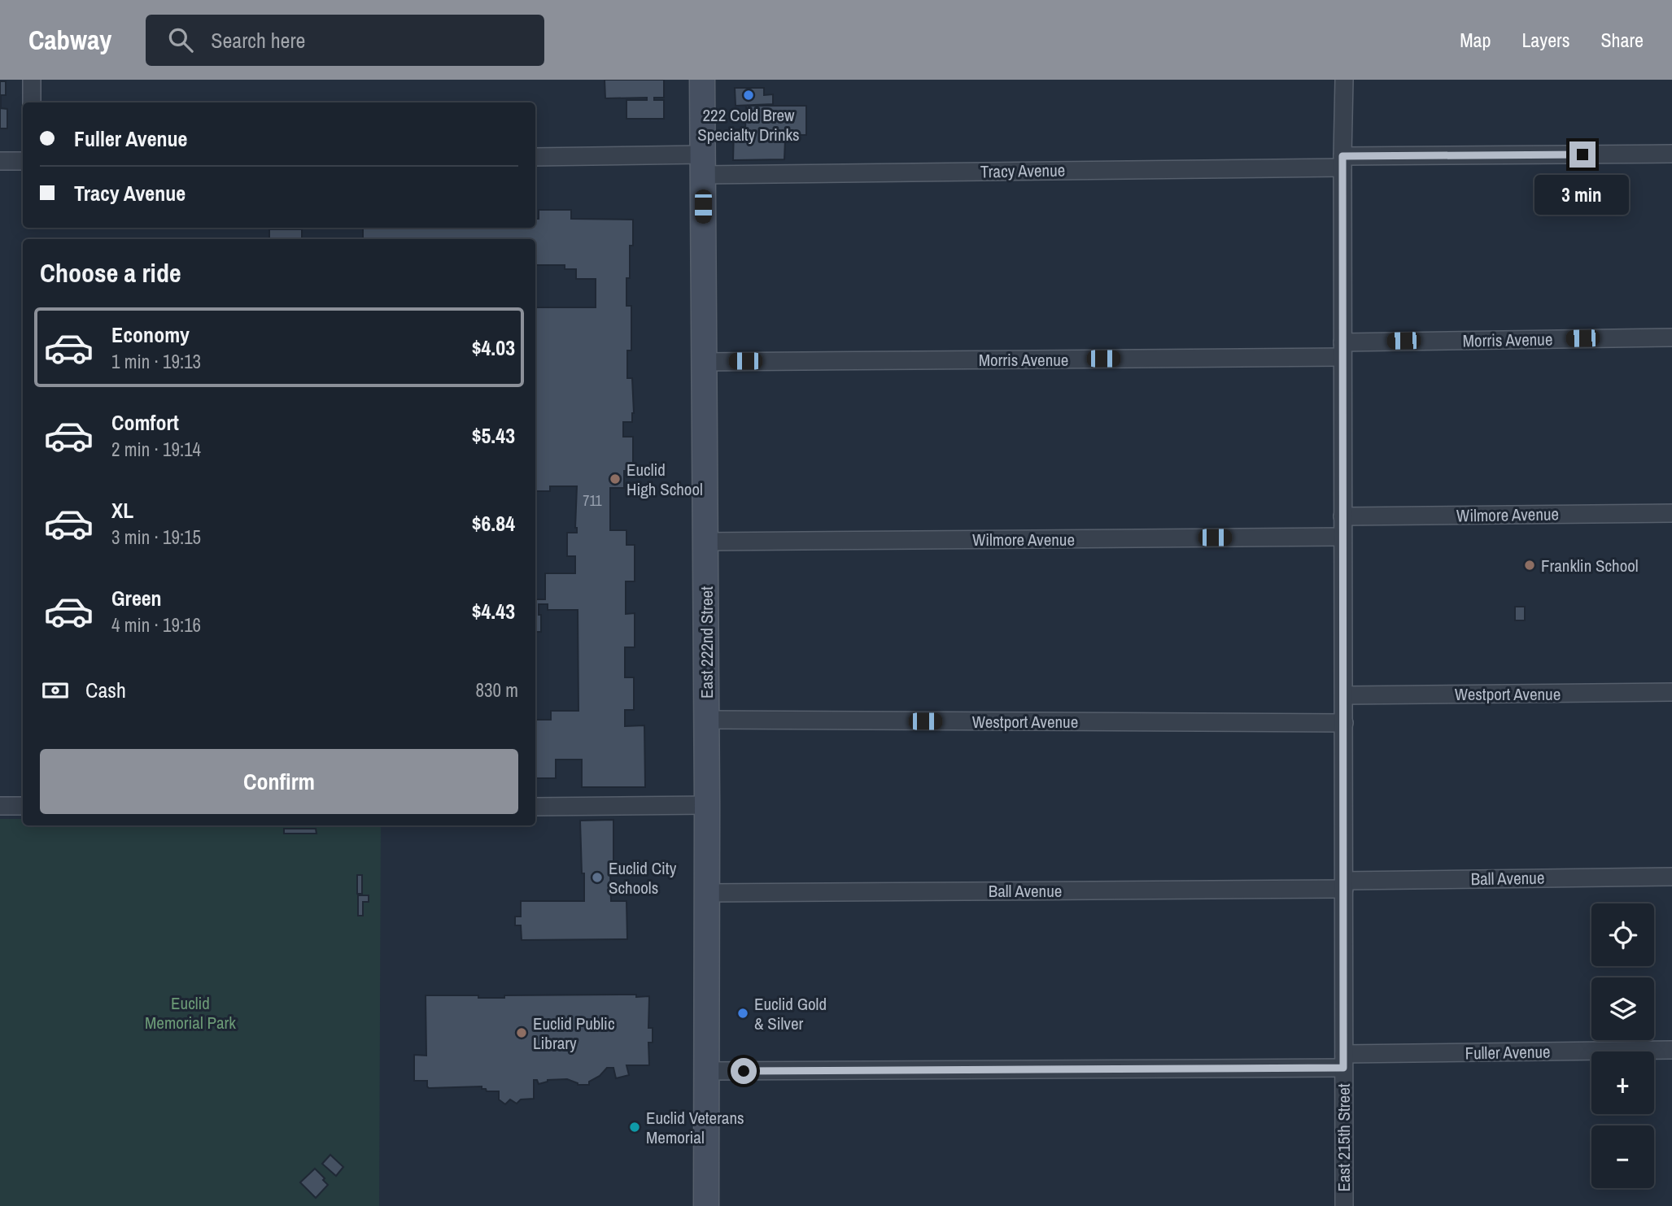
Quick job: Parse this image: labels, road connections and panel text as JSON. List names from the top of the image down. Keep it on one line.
{"streets":{"street":["Tracy Avenue","Morris Avenue","Wilmore Avenue","East 222nd Street","Westport Avenue","Ball Avenue","Fuller Avenue","East 215th Street"]},"crossings":[["Tracy Avenue","East 222nd Street"],["Tracy Avenue","East 215th Street"],["Morris Avenue","East 222nd Street"],["Morris Avenue","East 215th Street"],["Wilmore Avenue","East 222nd Street"],["Wilmore Avenue","East 215th Street"],["East 222nd Street","Westport Avenue"],["East 222nd Street","Ball Avenue"],["East 222nd Street","Fuller Avenue"],["Westport Avenue","East 215th Street"],["Ball Avenue","East 215th Street"],["Fuller Avenue","East 215th Street"]],"parks":["Euclid Memorial Park"],"places":["222 Cold Brew Specialty Drinks","Euclid High School","Franklin School","Euclid City Schools","Euclid Gold & Silver","Euclid Public Library","Euclid Veterans Memorial"],"house_numbers":["711"],"page":{"header":"Cabway","search":"Search here","nav":["Map","Layers","Share"],"banner":["Fuller Avenue","Tracy Avenue"],"bubble":"3 min","heading":"Choose a ride","list":[{"name":"Economy","note":"1 min · 19:13","value":"$4.03"},{"name":"Comfort","note":"2 min · 19:14","value":"$5.43"},{"name":"XL","note":"3 min · 19:15","value":"$6.84"},{"name":"Green","note":"4 min · 19:16","value":"$4.43"}],"pay":["Cash","830 m"],"buttons":"Confirm","map_buttons":["+","−"]}}
